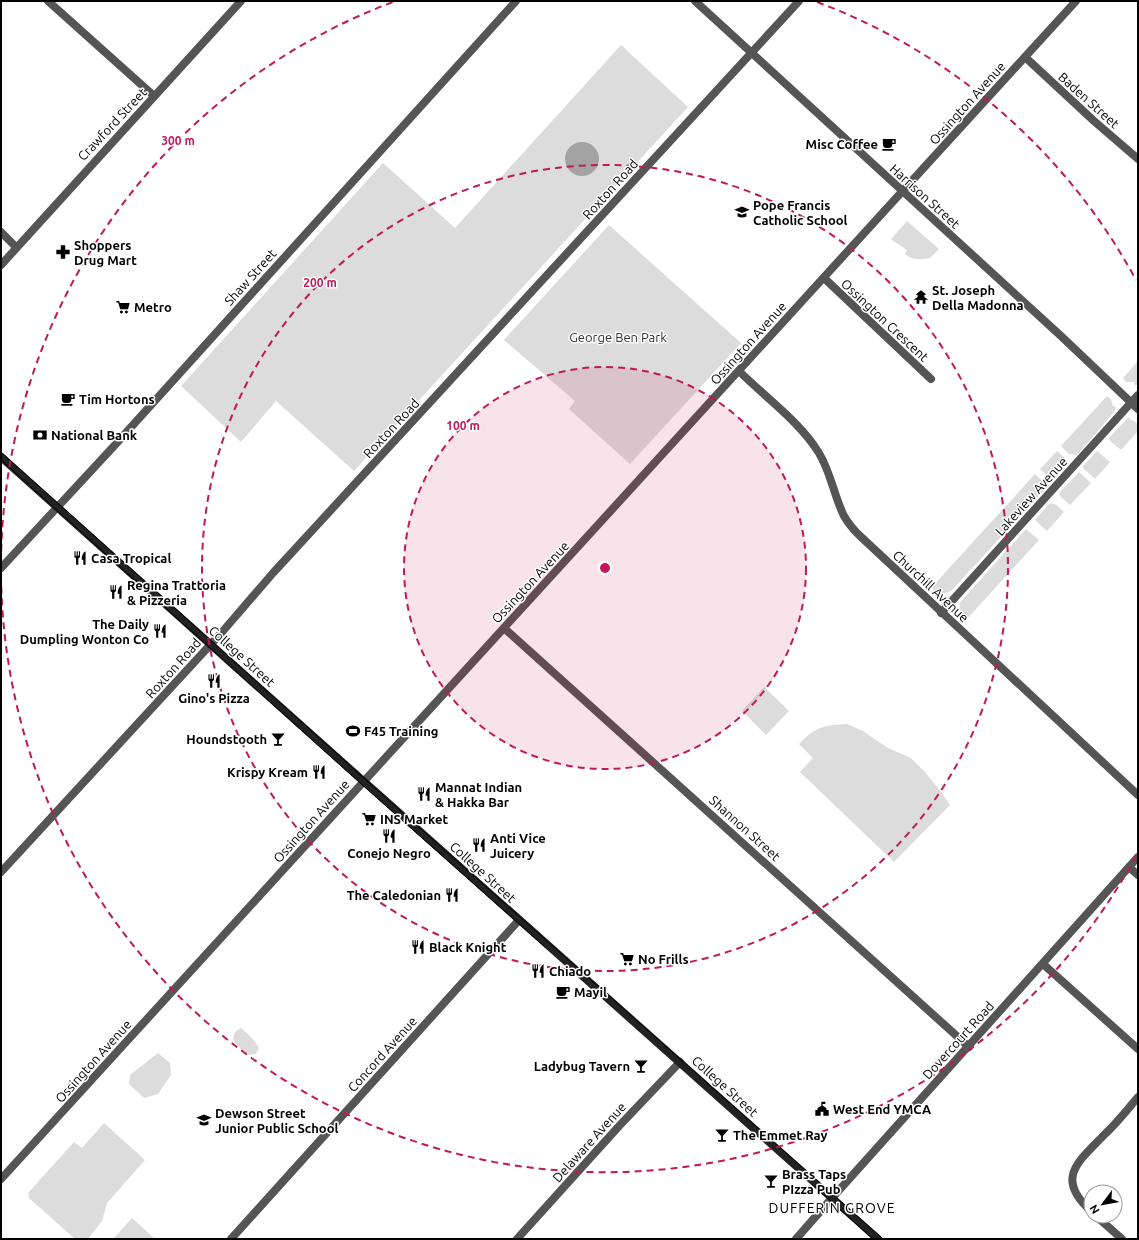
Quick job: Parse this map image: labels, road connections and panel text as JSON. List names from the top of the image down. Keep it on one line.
{"streets":{"main road":["College Street"],"street":["Baden Street","Ossington Avenue","Crawford Street","Roxton Road","Harrison Street","Shaw Street","Ossington Crescent","Lakeview Avenue","Churchill Avenue","Shannon Street","Dovercourt Road","Concord Avenue","Delaware Avenue"]},"crossings":[["Baden Street","Ossington Avenue"],["Ossington Avenue","Harrison Street"],["Ossington Avenue","Ossington Crescent"],["Ossington Avenue","Churchill Avenue"],["Ossington Avenue","College Street"],["Ossington Avenue","Shannon Street"],["Roxton Road","Harrison Street"],["Roxton Road","College Street"],["Harrison Street","Lakeview Avenue"],["Shaw Street","College Street"],["Lakeview Avenue","Churchill Avenue"],["College Street","Dovercourt Road"],["College Street","Concord Avenue"],["College Street","Delaware Avenue"],["Shannon Street","Dovercourt Road"]],"districts":["DUFFERIN GROVE"],"parks":["George Ben Park"],"places":{"cafe":["Misc Coffee","Tim Hortons","Mayil"],"school or university":["Pope Francis Catholic School","Dewson Street Junior Public School"],"pharmacy":["Shoppers Drug Mart"],"temple":["St. Joseph Della Madonna"],"supermarket":["Metro","INS Market","No Frills"],"bank":["National Bank"],"restaurant":["Casa Tropical","Regina Trattoria & Pizzeria","The Daily Dumpling Wonton Co","Gino's Pizza","Krispy Kream","Mannat Indian & Hakka Bar","Conejo Negro","Anti Vice Juicery","The Caledonian","Black Knight","Chiado"],"sports":["F45 Training"],"bar":["Houndstooth","Ladybug Tavern","The Emmet Ray","Brass Taps PIzza Pub"],"public building":["West End YMCA"]},"north":"bottom left","rings":["300 m","200 m","100 m"]}
